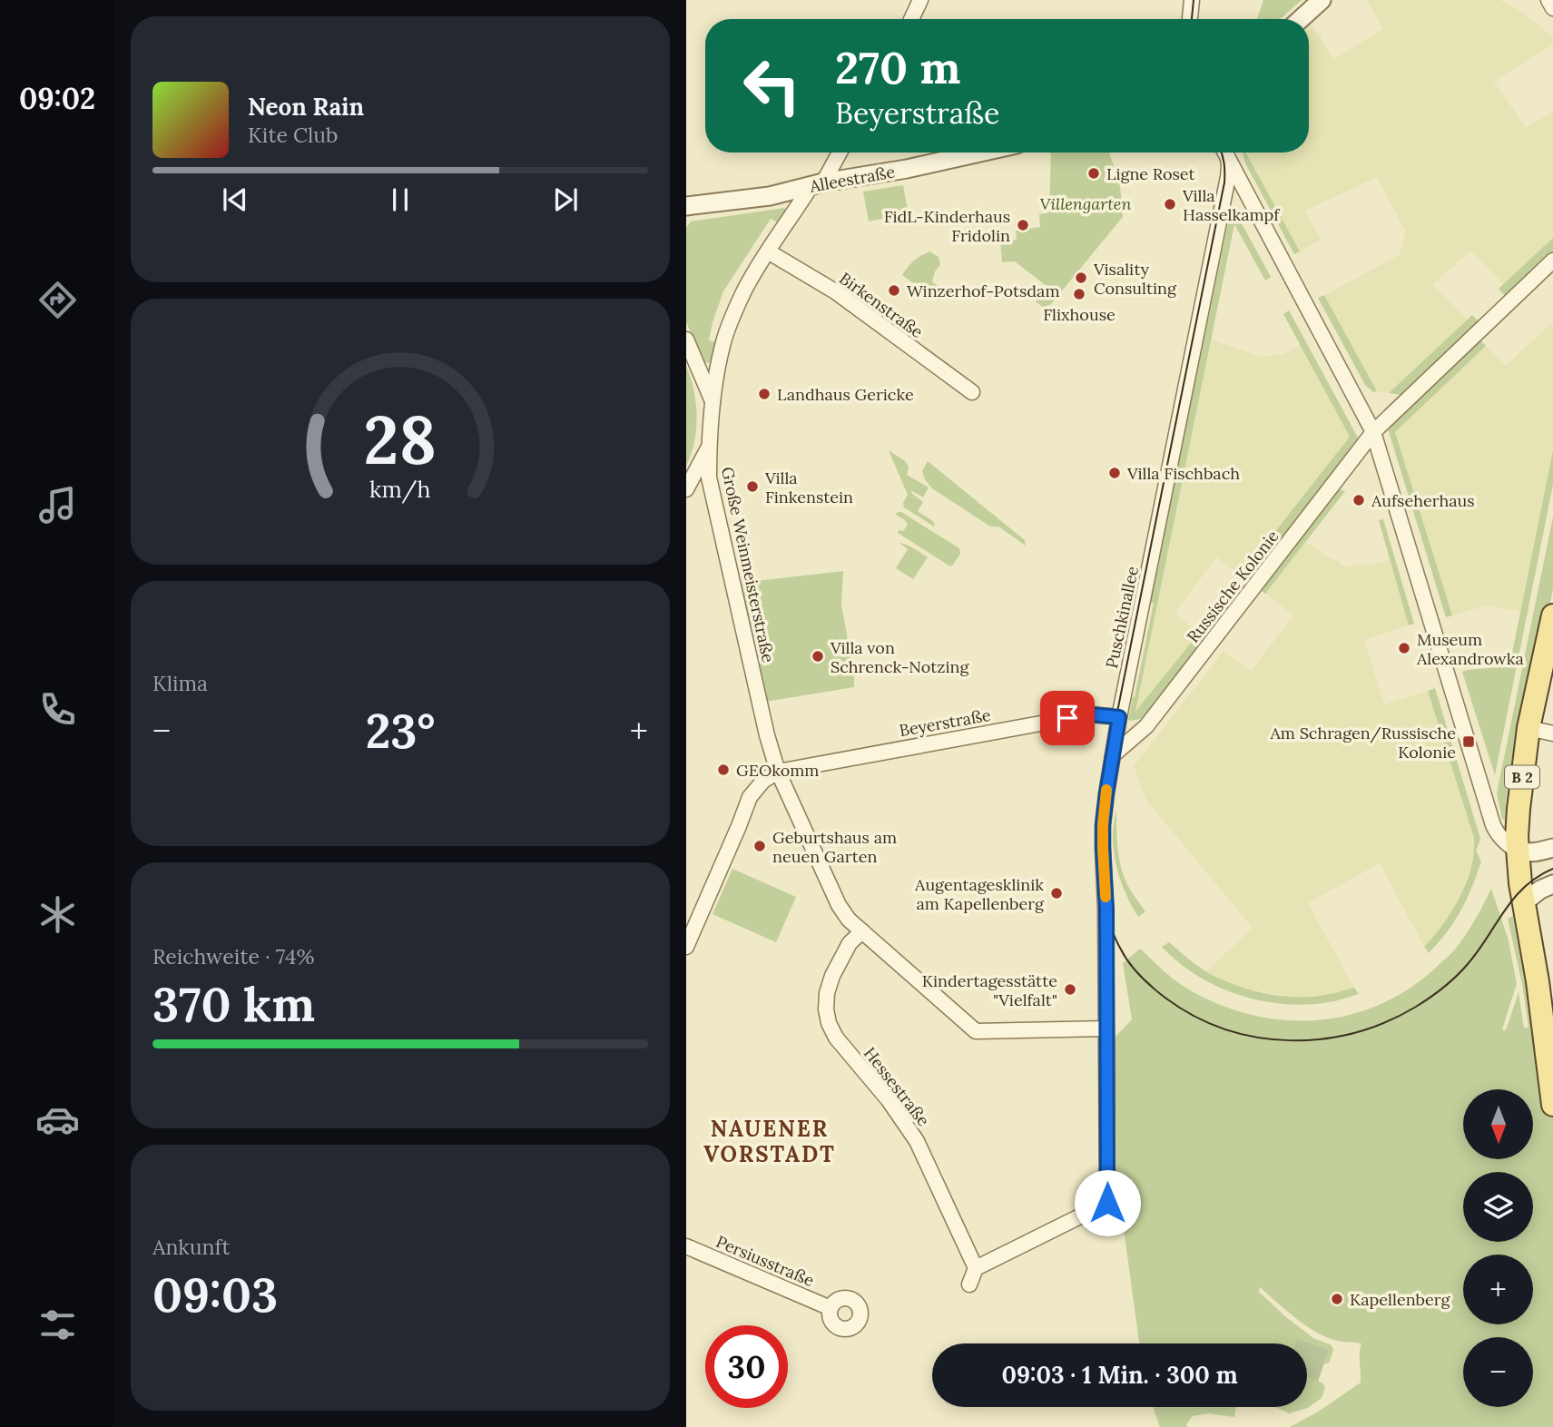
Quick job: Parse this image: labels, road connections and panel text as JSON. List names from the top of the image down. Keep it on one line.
{"streets":{"main road":["B 2"],"street":["Alleestraße","Birkenstraße","Große Weinmeisterstraße","Russische Kolonie","Puschkinallee","Beyerstraße","Hessestraße","Persiusstraße"]},"crossings":[["Alleestraße","Große Weinmeisterstraße"],["Birkenstraße","Große Weinmeisterstraße"],["Große Weinmeisterstraße","Puschkinallee"],["Große Weinmeisterstraße","Beyerstraße"],["Große Weinmeisterstraße","Hessestraße"],["Russische Kolonie","Puschkinallee"],["Puschkinallee","Beyerstraße"],["Puschkinallee","Hessestraße"]],"districts":["NAUENER VORSTADT"],"parks":["Villengarten"],"places":{"other":["Ligne Roset","Villa Hasselkampf","FidL-Kinderhaus Fridolin","Visality Consulting","Winzerhof-Potsdam","Flixhouse","Landhaus Gericke","Villa Fischbach","Villa Finkenstein","Aufseherhaus","Museum Alexandrowka","Villa von Schrenck-Notzing","GEOkomm","Geburtshaus am neuen Garten","Augentagesklinik am Kapellenberg","Kindertagesstätte \"Vielfalt\"","Kapellenberg"],"transit":["Am Schragen/Russische Kolonie"]},"north":"bottom","page":{"tabs":"09:02","turn":["270 m","Beyerstraße"],"song":["Neon Rain","Kite Club"],"tile":["Klima",["Reichweite · 74%","370 km"],["Ankunft","09:03"]],"heat":["−","23°","+"],"map_buttons":["+","−"],"limit":"30","trip":"09:03 · 1 Min. · 300 m","gauge":["28","km/h"]}}
